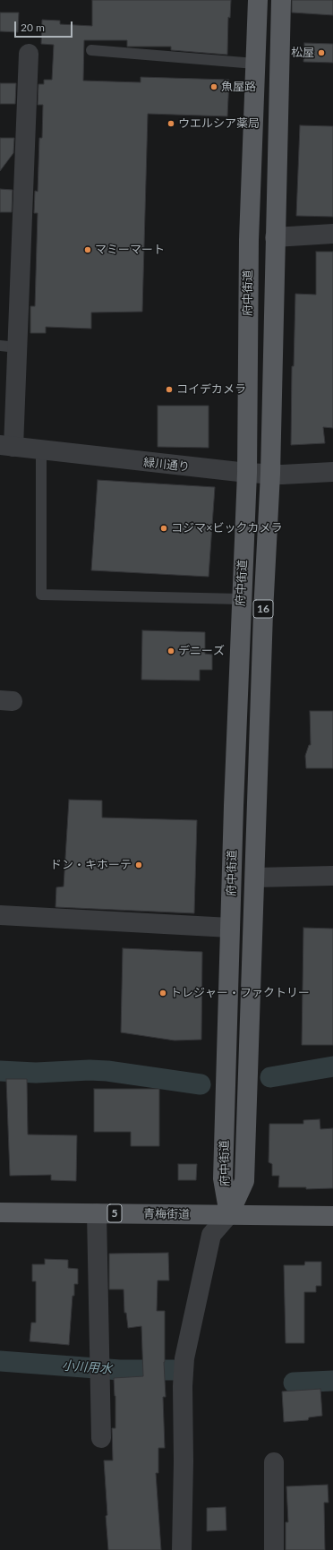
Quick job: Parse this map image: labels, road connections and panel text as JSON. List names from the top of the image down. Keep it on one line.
{"streets":{"main road":["府中街道","16","5","青梅街道"],"street":["緑川通り"]},"crossings":[["府中街道","緑川通り"],["府中街道","青梅街道"]],"water":["小川用水"],"places":["松屋","魚屋路","ウエルシア薬局","マミーマート","コイデカメラ","コジマ×ビックカメラ","デニーズ","ドン・キホーテ","トレジャー・ファクトリー"],"scale_bar":"20 m"}
